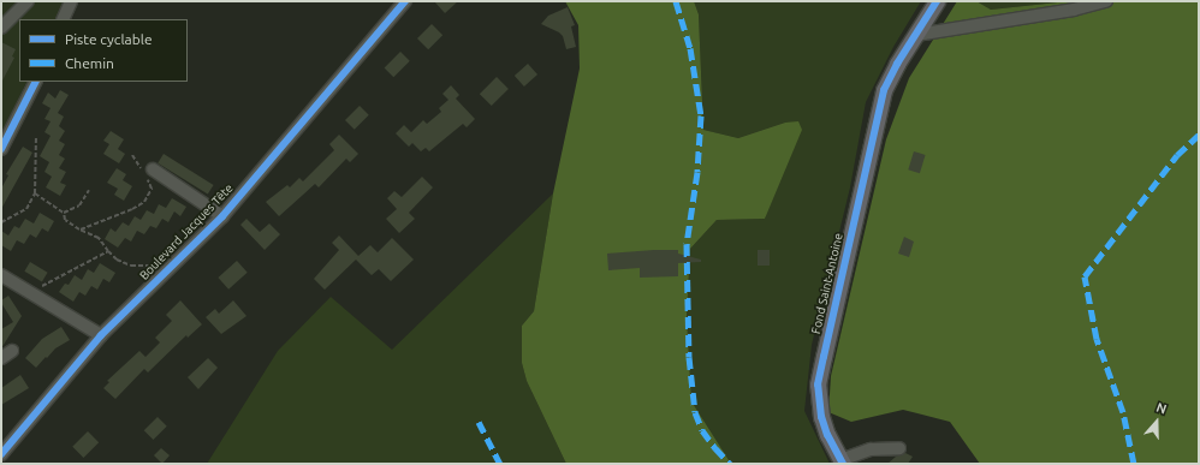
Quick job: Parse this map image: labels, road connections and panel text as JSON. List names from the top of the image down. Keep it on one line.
{"streets":{"main road":["Fond Saint-Antoine"],"street":["Boulevard Jacques Tête"]},"legend":["Piste cyclable","Chemin"],"north":"top"}
